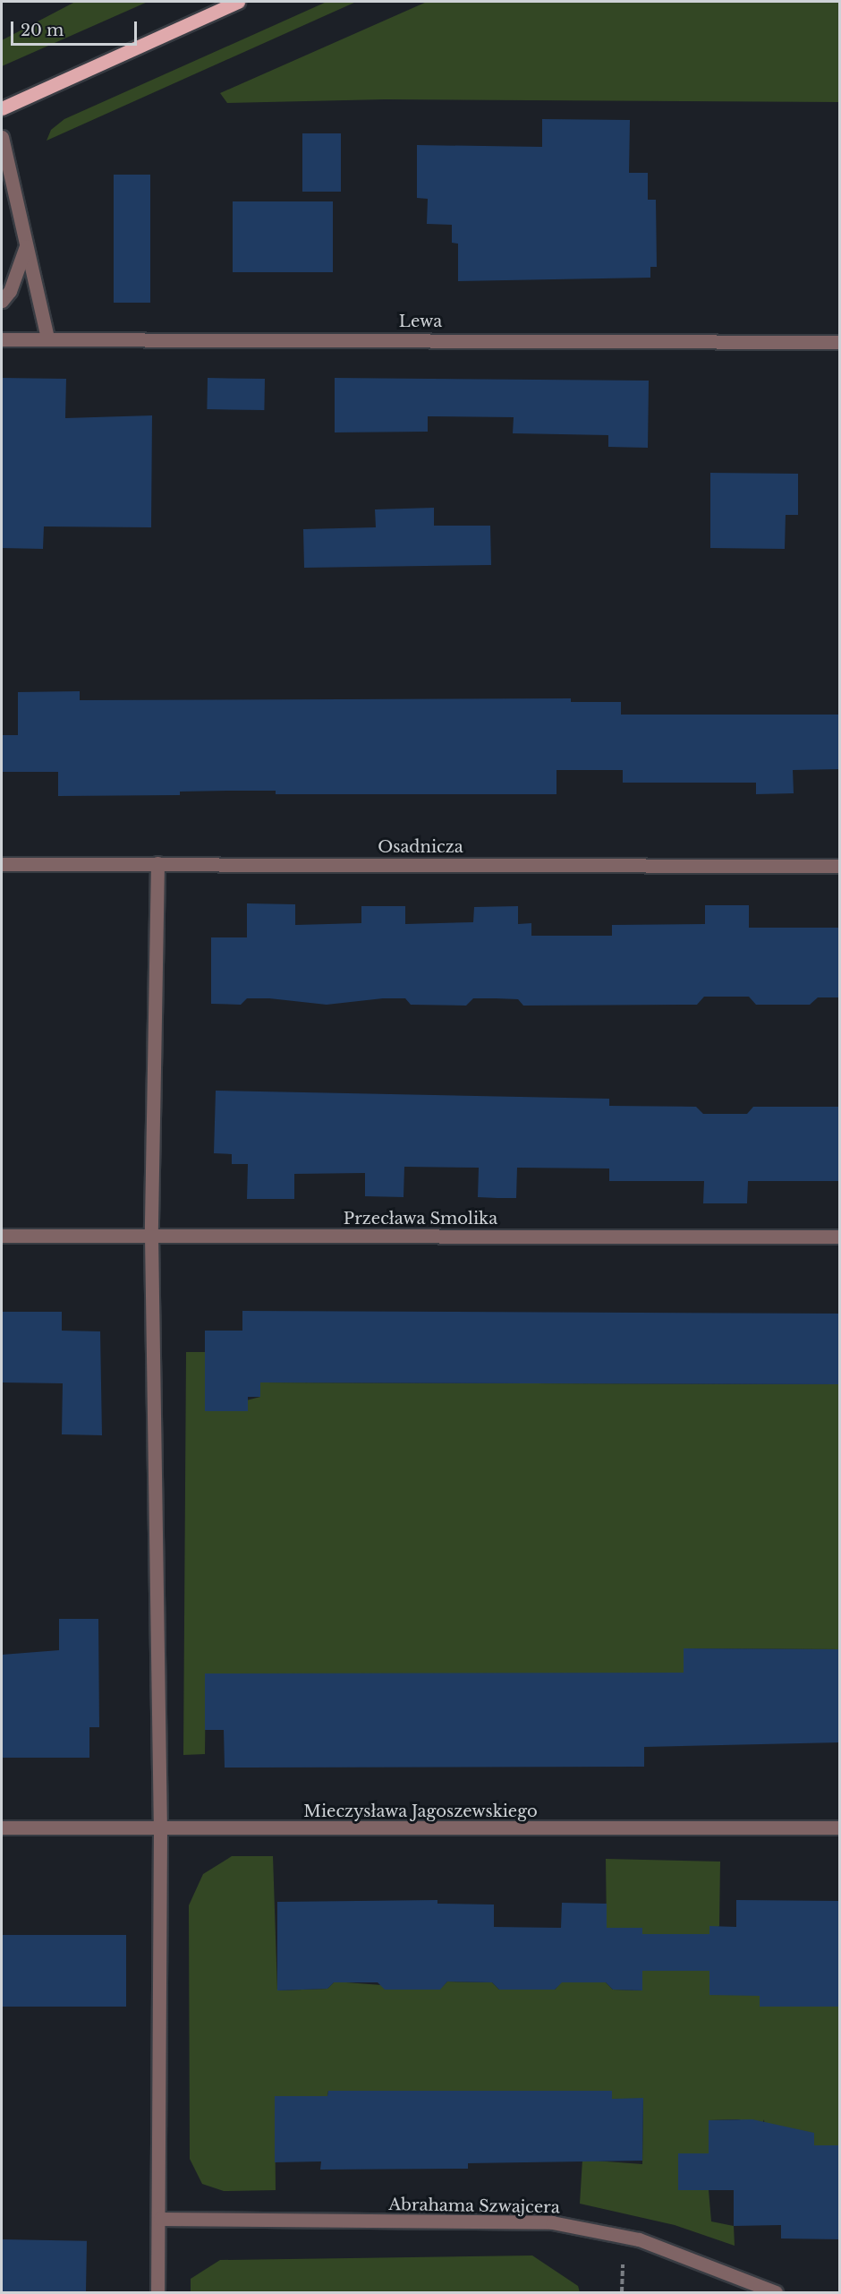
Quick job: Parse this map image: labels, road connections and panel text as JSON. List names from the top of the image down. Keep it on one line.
{"streets":{"street":["Lewa","Osadnicza","Przecława Smolika","Mieczysława Jagoszewskiego","Abrahama Szwajcera"]},"scale_bar":"20 m"}
